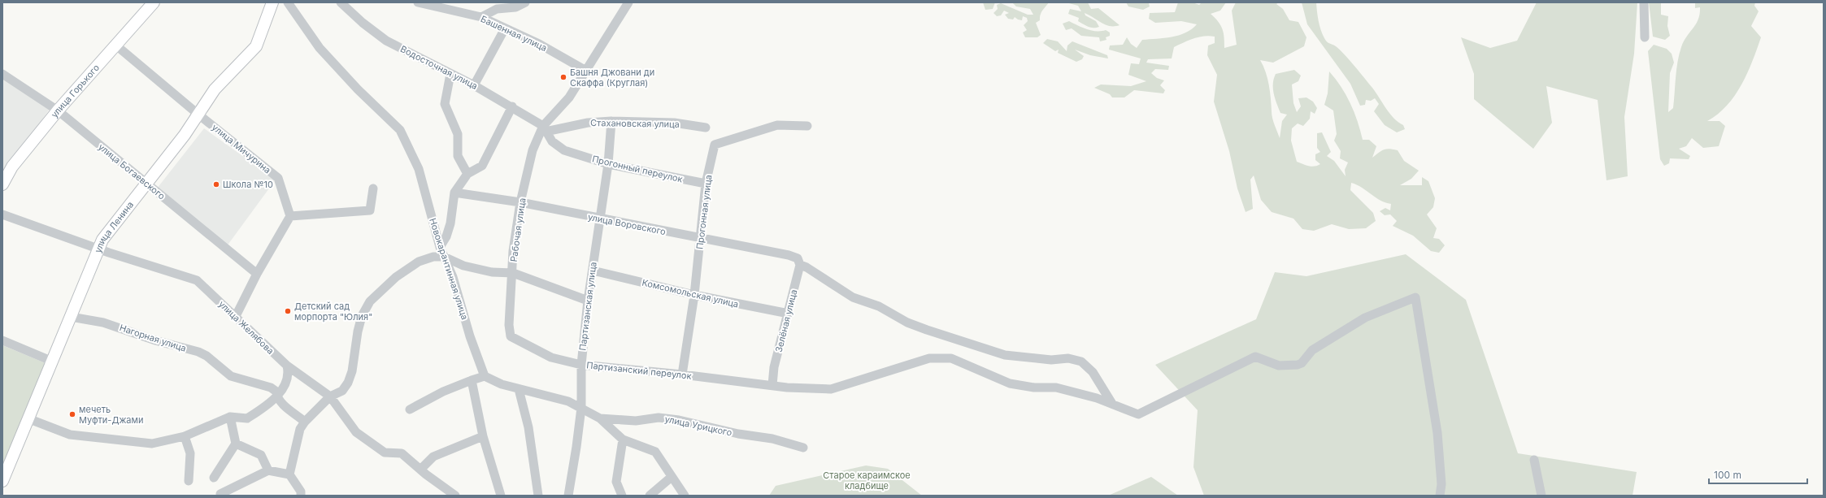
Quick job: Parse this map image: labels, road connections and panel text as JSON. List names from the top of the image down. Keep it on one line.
{"streets":{"main road":["улица Горького","улица Ленина"],"street":["Башенная улица","Водосточная улица","Стахановская улица","улица Мичурина","Прогонный переулок","улица Богаевского","Прогонная улица","улица Воровского","Рабочая улица","Новокарантинная улица","Комсомольская улица","Партизанская улица","Зелёная улица","улица Желябова","Нагорная улица","Партизанский переулок","улица Урицкого"]},"crossings":[["Башенная улица","Рабочая улица"],["Водосточная улица","Стахановская улица"],["Водосточная улица","Прогонный переулок"],["Водосточная улица","Рабочая улица"],["улица Горького","улица Мичурина"],["улица Горького","улица Богаевского"],["Стахановская улица","Прогонный переулок"],["Стахановская улица","Рабочая улица"],["Стахановская улица","Партизанская улица"],["улица Мичурина","улица Ленина"],["Прогонный переулок","Прогонная улица"],["Прогонный переулок","Рабочая улица"],["Прогонный переулок","Партизанская улица"],["улица Богаевского","улица Ленина"],["Прогонная улица","улица Воровского"],["Прогонная улица","Комсомольская улица"],["Прогонная улица","Партизанский переулок"],["улица Воровского","Рабочая улица"],["улица Воровского","Партизанская улица"],["улица Воровского","Зелёная улица"],["улица Воровского","Партизанский переулок"],["улица Ленина","улица Желябова"],["улица Ленина","Нагорная улица"],["Рабочая улица","Партизанский переулок"],["Новокарантинная улица","улица Урицкого"],["Комсомольская улица","Партизанская улица"],["Комсомольская улица","Зелёная улица"],["Партизанская улица","Партизанский переулок"],["Партизанская улица","улица Урицкого"],["Зелёная улица","Партизанский переулок"]],"parks":["Старое караимское кладбище"],"places":["Башня Джовани ди Скаффа (Круглая)","Школа №10","Детский сад морпорта \"Юлия\"","мечеть Муфти-Джами"],"scale_bar":"100 m"}
